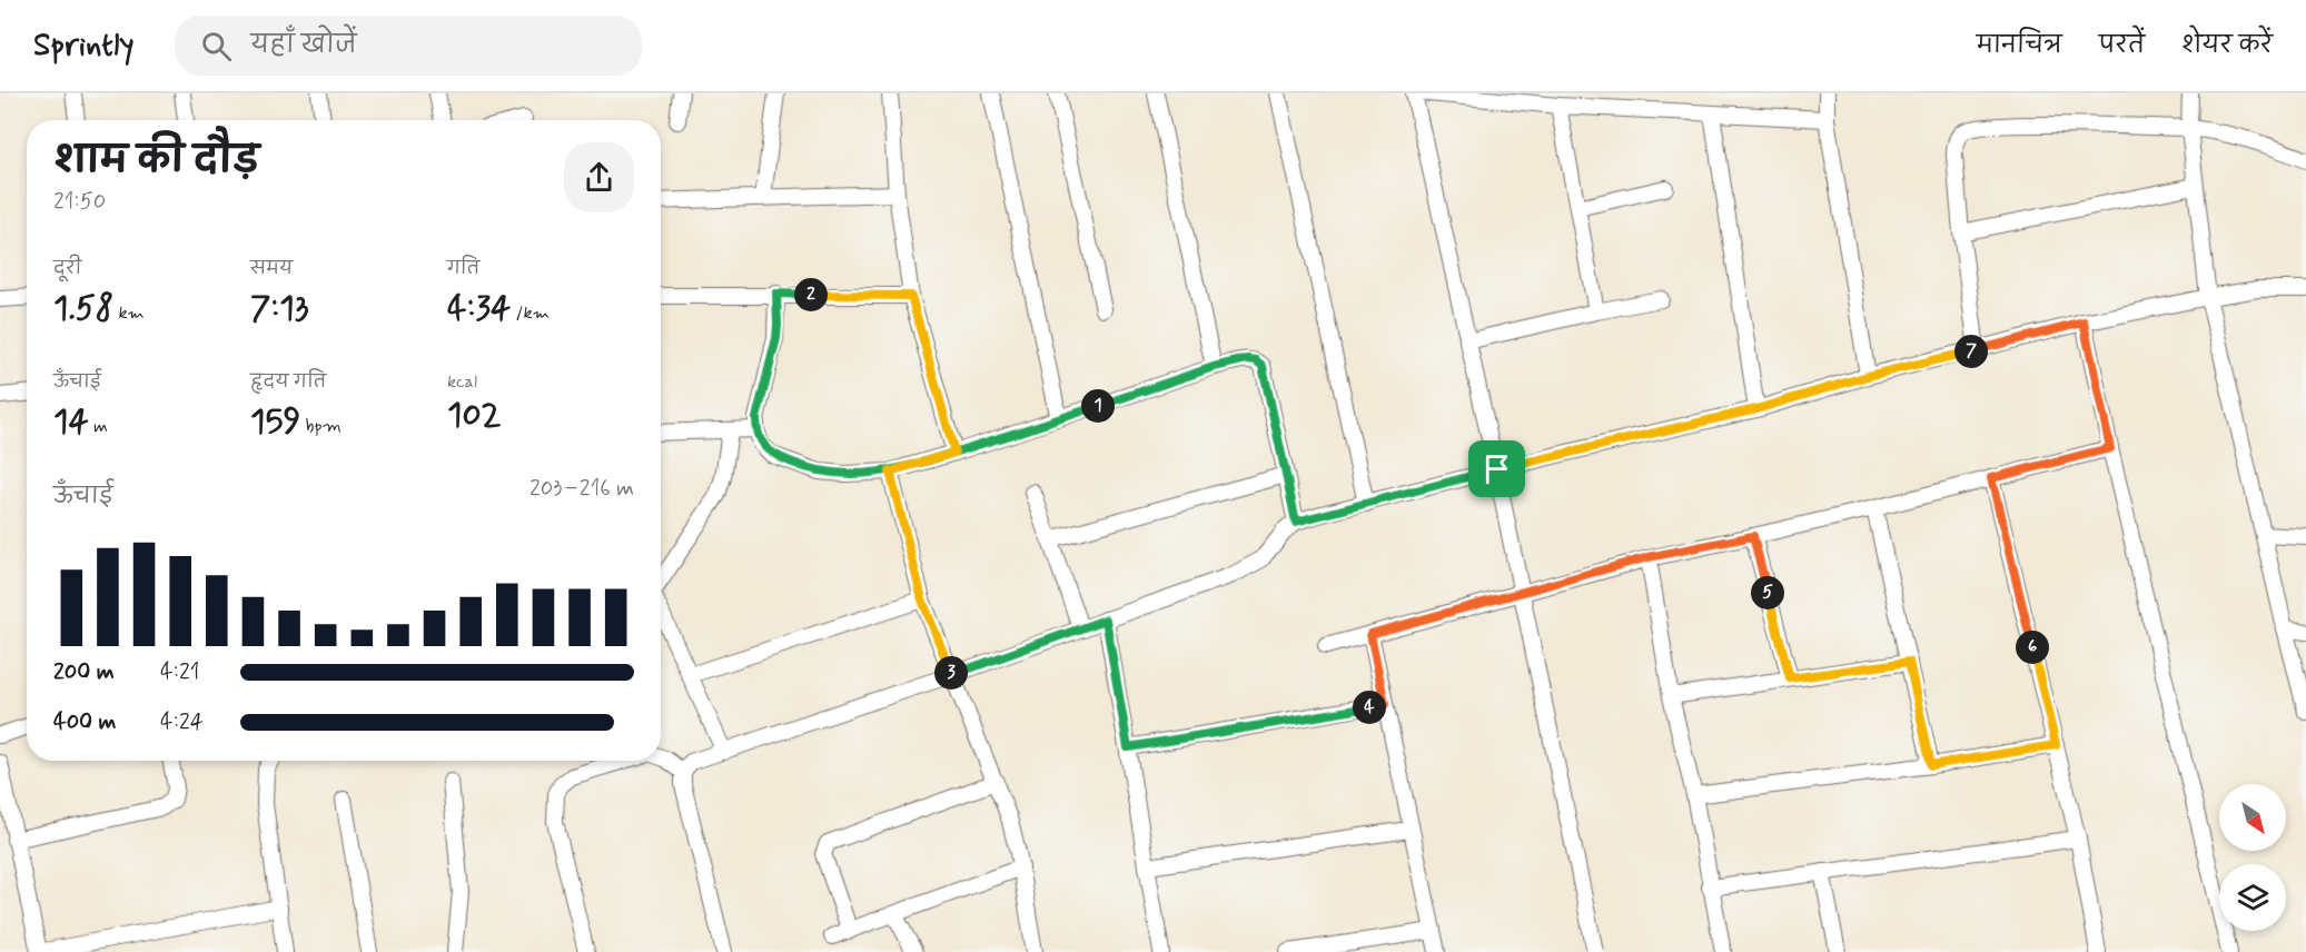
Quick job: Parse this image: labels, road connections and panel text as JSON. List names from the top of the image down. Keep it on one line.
{"north":"bottom right","page":{"header":"Sprintly","search":"यहाँ खोजें","nav":["मानचित्र","परतें","शेयर करें"],"heading":["शाम की दौड़","21:50"],"stats":[["दूरी","1.58 km"],["समय","7:13"],["गति","4:34 /km"],["ऊँचाई","14 m"],["हृदय गति","159 bpm"],["kcal","102"]],"pins":["2","7","1","5","6","3","4"],"chart":["ऊँचाई","203–216 m"],"list":[{"name":"200 m","note":"4:21"},{"name":"400 m","note":"4:24"}]}}
